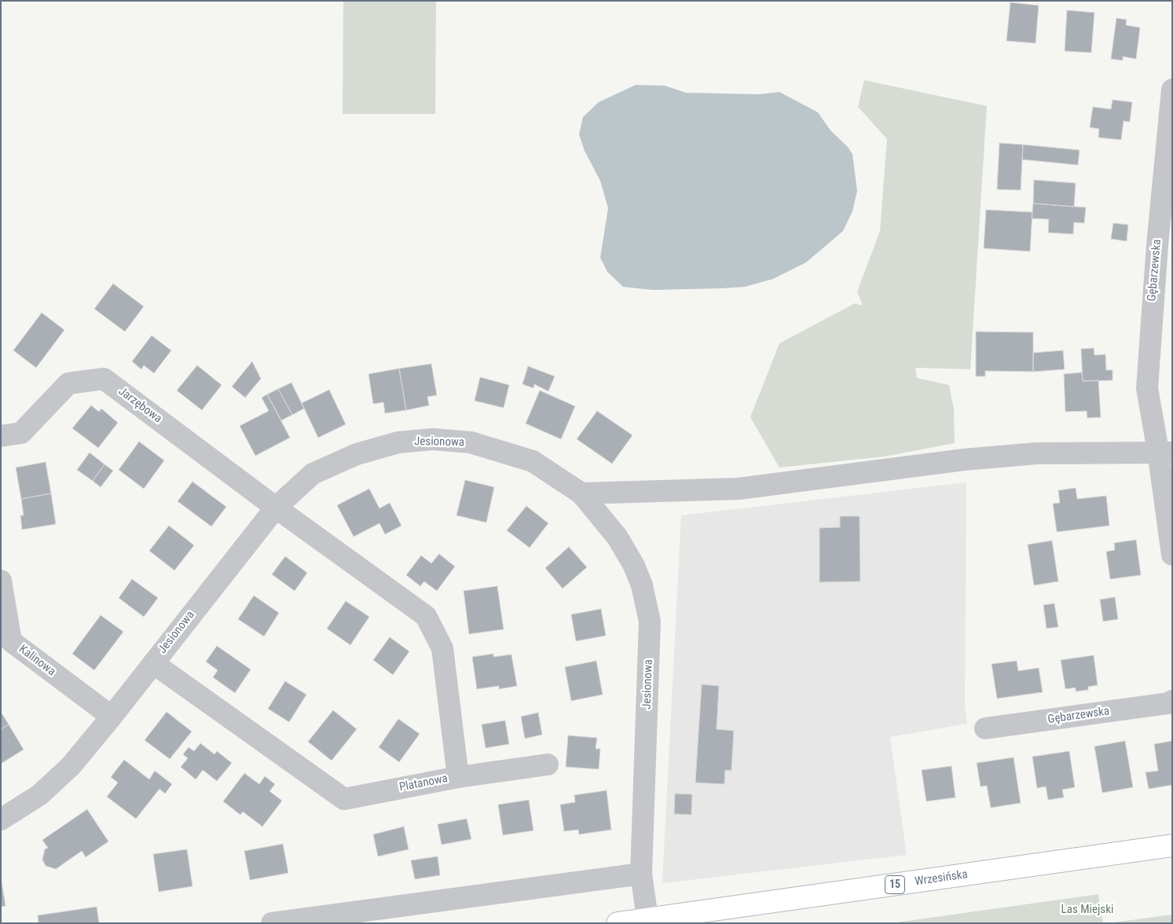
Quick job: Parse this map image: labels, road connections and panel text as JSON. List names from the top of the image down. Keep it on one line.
{"streets":{"main road":["Wrzesińska","15"],"street":["Gębarzewska","Jarzębowa","Jesionowa","Kalinowa","Platanowa"]},"crossings":[["Jarzębowa","Jesionowa"],["Jarzębowa","Platanowa"],["Jesionowa","Kalinowa"],["Jesionowa","Platanowa"],["Jesionowa","Wrzesińska"]],"parks":["Las Miejski"]}
